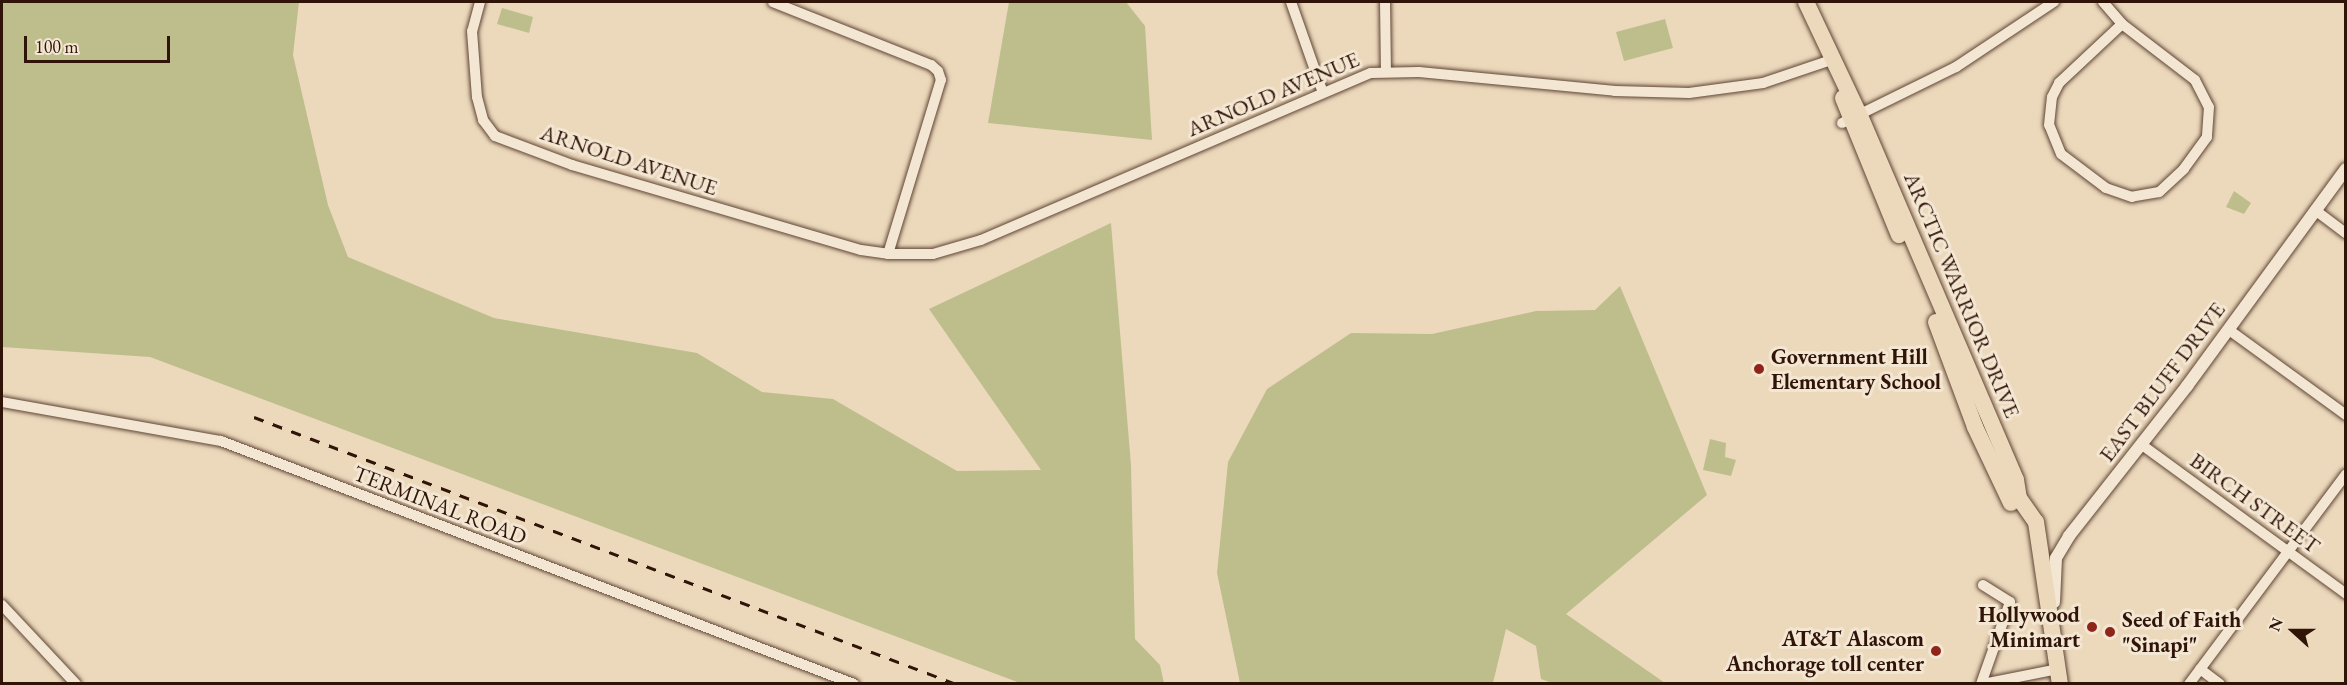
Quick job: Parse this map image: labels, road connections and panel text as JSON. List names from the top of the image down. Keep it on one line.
{"streets":{"main road":["ARCTIC WARRIOR DRIVE"],"street":["ARNOLD AVENUE","EAST BLUFF DRIVE","BIRCH STREET","TERMINAL ROAD"]},"crossings":[["ARNOLD AVENUE","ARCTIC WARRIOR DRIVE"],["ARCTIC WARRIOR DRIVE","EAST BLUFF DRIVE"],["EAST BLUFF DRIVE","BIRCH STREET"]],"places":["Government Hill Elementary School","Hollywood Minimart","Seed of Faith \"Sinapi\"","AT&T Alascom Anchorage toll center"],"scale_bar":"100 m","north":"left"}
